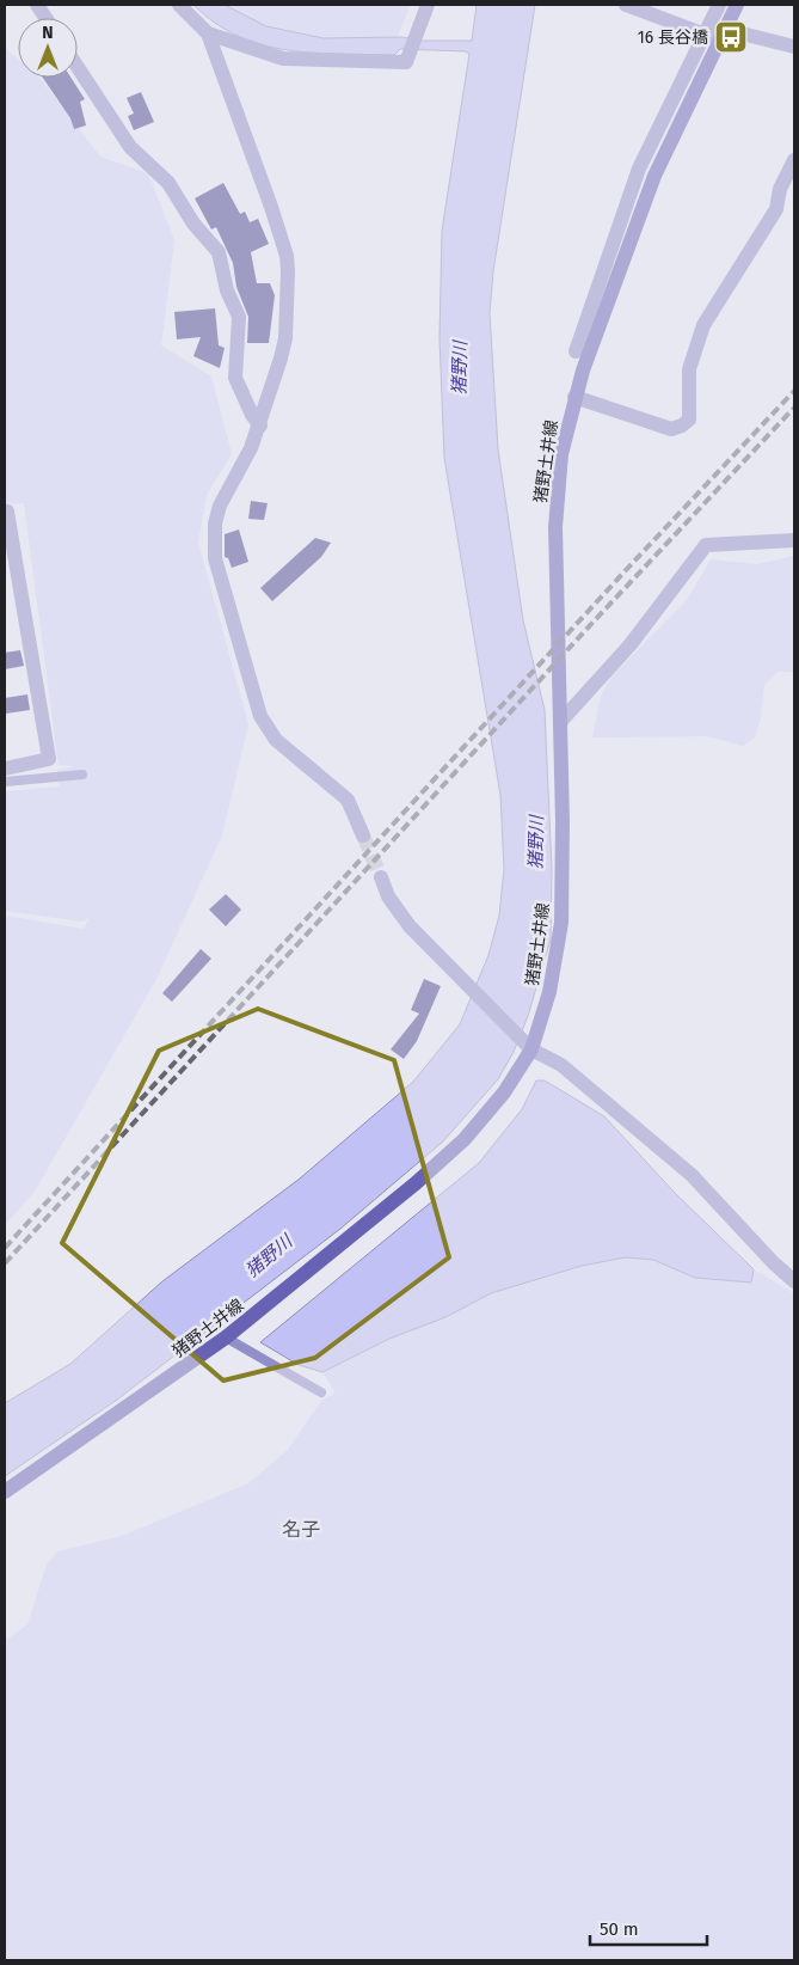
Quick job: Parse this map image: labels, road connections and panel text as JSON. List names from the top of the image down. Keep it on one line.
{"streets":{"main road":["猪野土井線"]},"districts":["名子"],"water":["猪野川"],"places":{"bus stop":["16 長谷橋"]},"scale_bar":"50 m","north":"top"}
